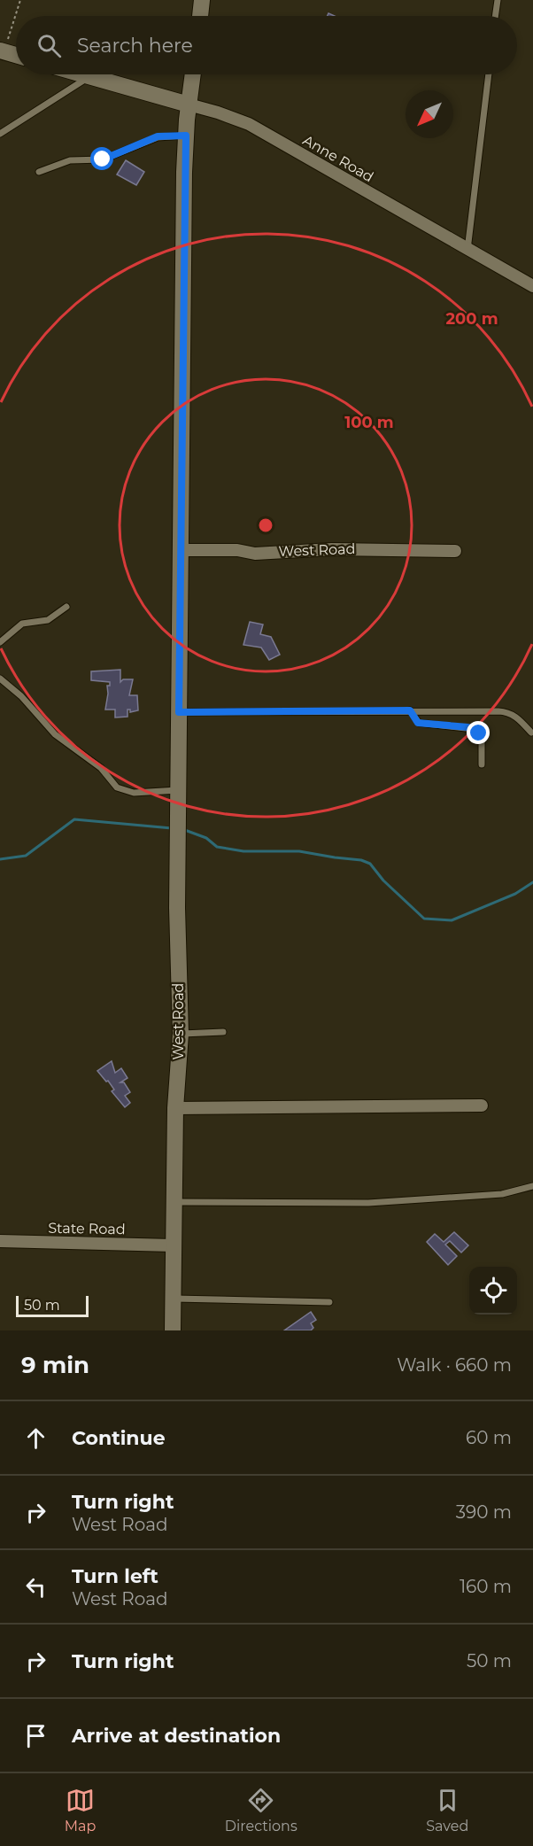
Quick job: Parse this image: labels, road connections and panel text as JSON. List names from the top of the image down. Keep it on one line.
{"streets":{"street":["Anne Road","West Road","State Road"]},"crossings":[["Anne Road","West Road"],["West Road","State Road"]],"scale_bar":"50 m","north":"bottom left","page":{"search":"Search here","scale":"50 m","heading":["9 min","Walk · 660 m"],"list":[["Continue","60 m"],["Turn right","West Road","390 m"],["Turn left","West Road","160 m"],["Turn right","50 m"],"Arrive at destination"],"nav":["Map","Directions","Saved"]},"rings":["200 m","100 m"]}
